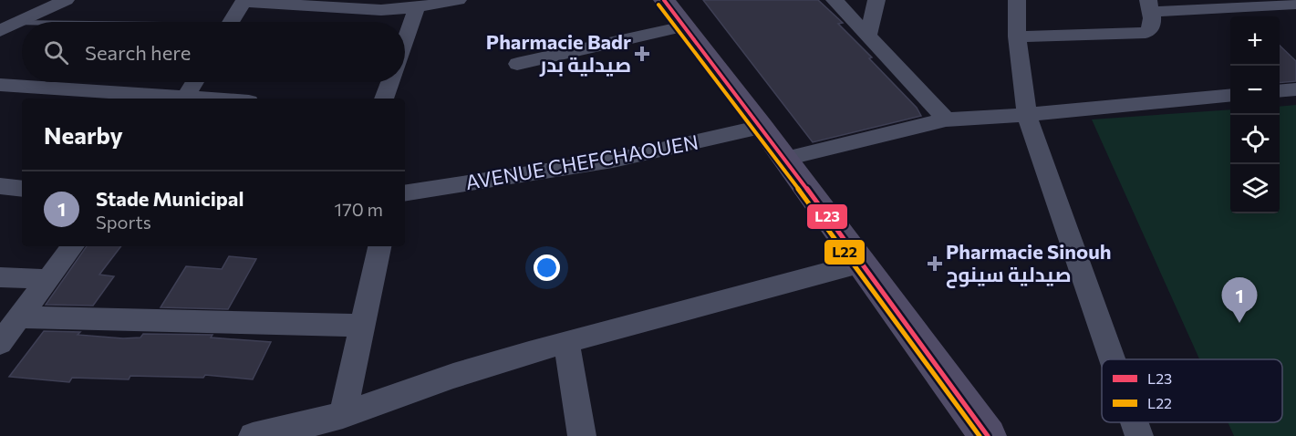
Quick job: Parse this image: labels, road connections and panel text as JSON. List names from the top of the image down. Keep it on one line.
{"streets":{"street":["AVENUE CHEFCHAOUEN"]},"places":{"health":["Pharmacie Badr صيدلية بدر","Pharmacie Sinouh صيدلية سينوح"]},"lines":["transit line L23","transit line L22"],"legend":["L23","L22"],"page":{"map_buttons":["+","−"],"search":"Search here","heading":"Nearby","list":[{"mark":"1","name":"Stade Municipal","note":"Sports","value":"170 m"}],"pins":"1"}}
